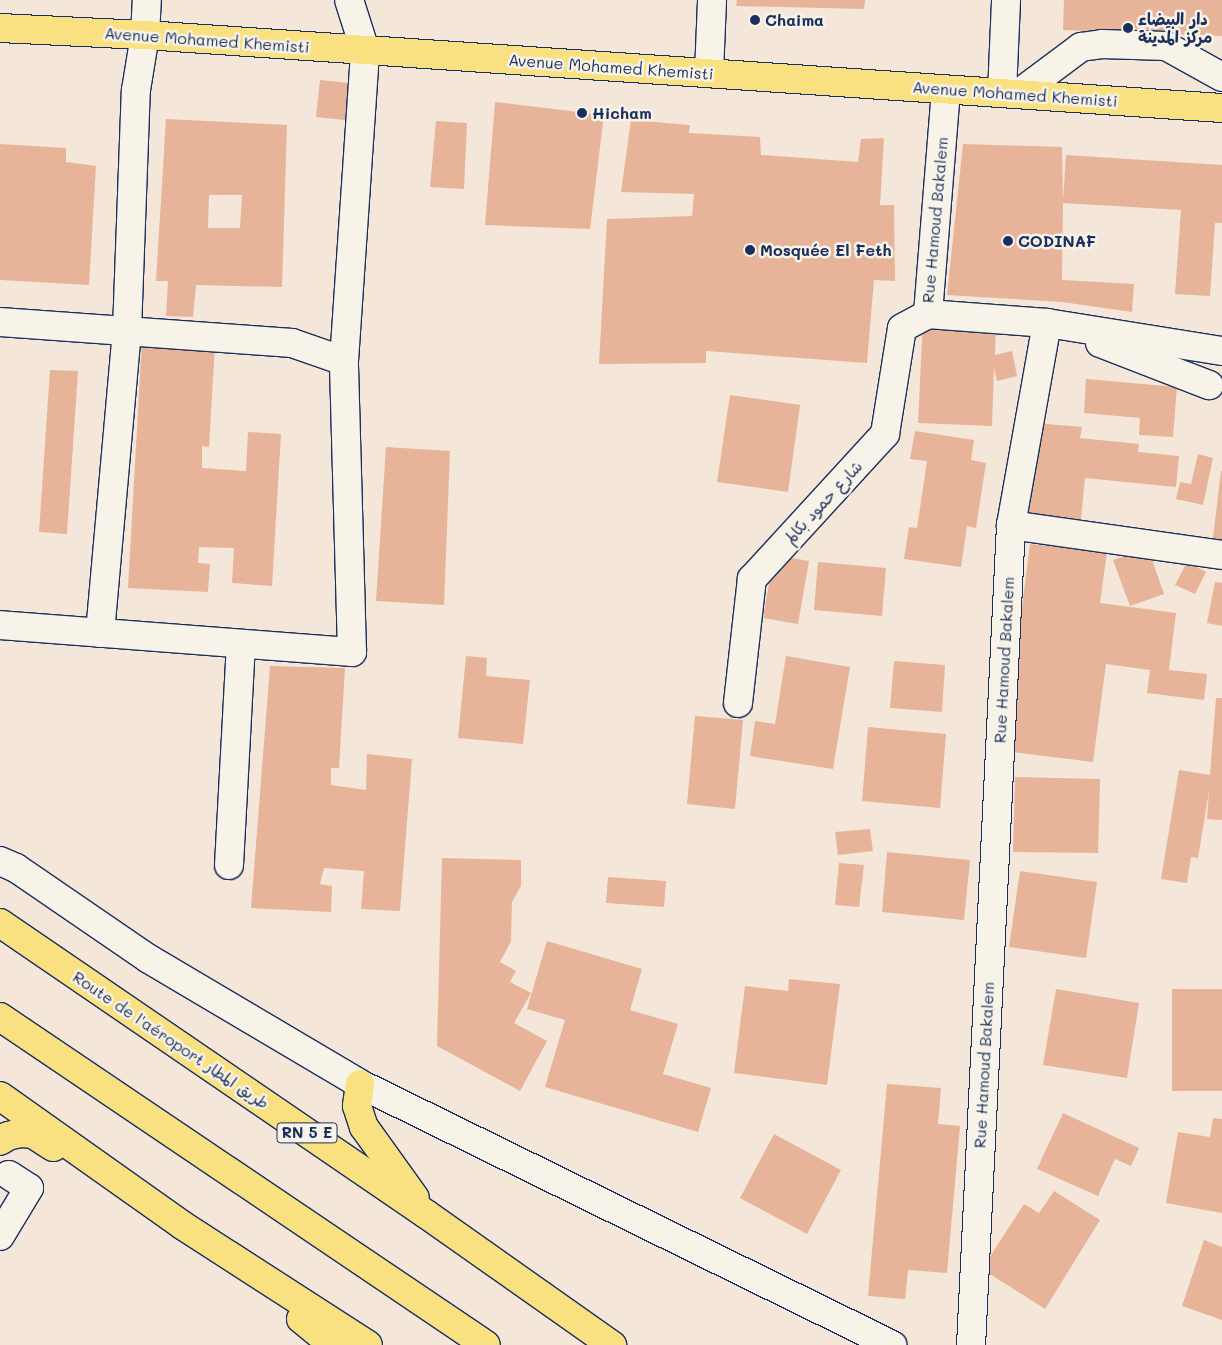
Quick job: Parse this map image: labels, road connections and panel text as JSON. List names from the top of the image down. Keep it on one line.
{"streets":{"main road":["Avenue Mohamed Khemisti","Route de l'aéroport طريق المطار","RN 5 E"],"street":["Rue Hamoud Bakalem","شارع حمود بكالم"]},"crossings":[["Avenue Mohamed Khemisti","Rue Hamoud Bakalem"],["Rue Hamoud Bakalem","شارع حمود بكالم"]],"places":["Chaima","دار البيضاء مركز المدينة","Hicham","CODINAF","Mosquée El Feth"]}
